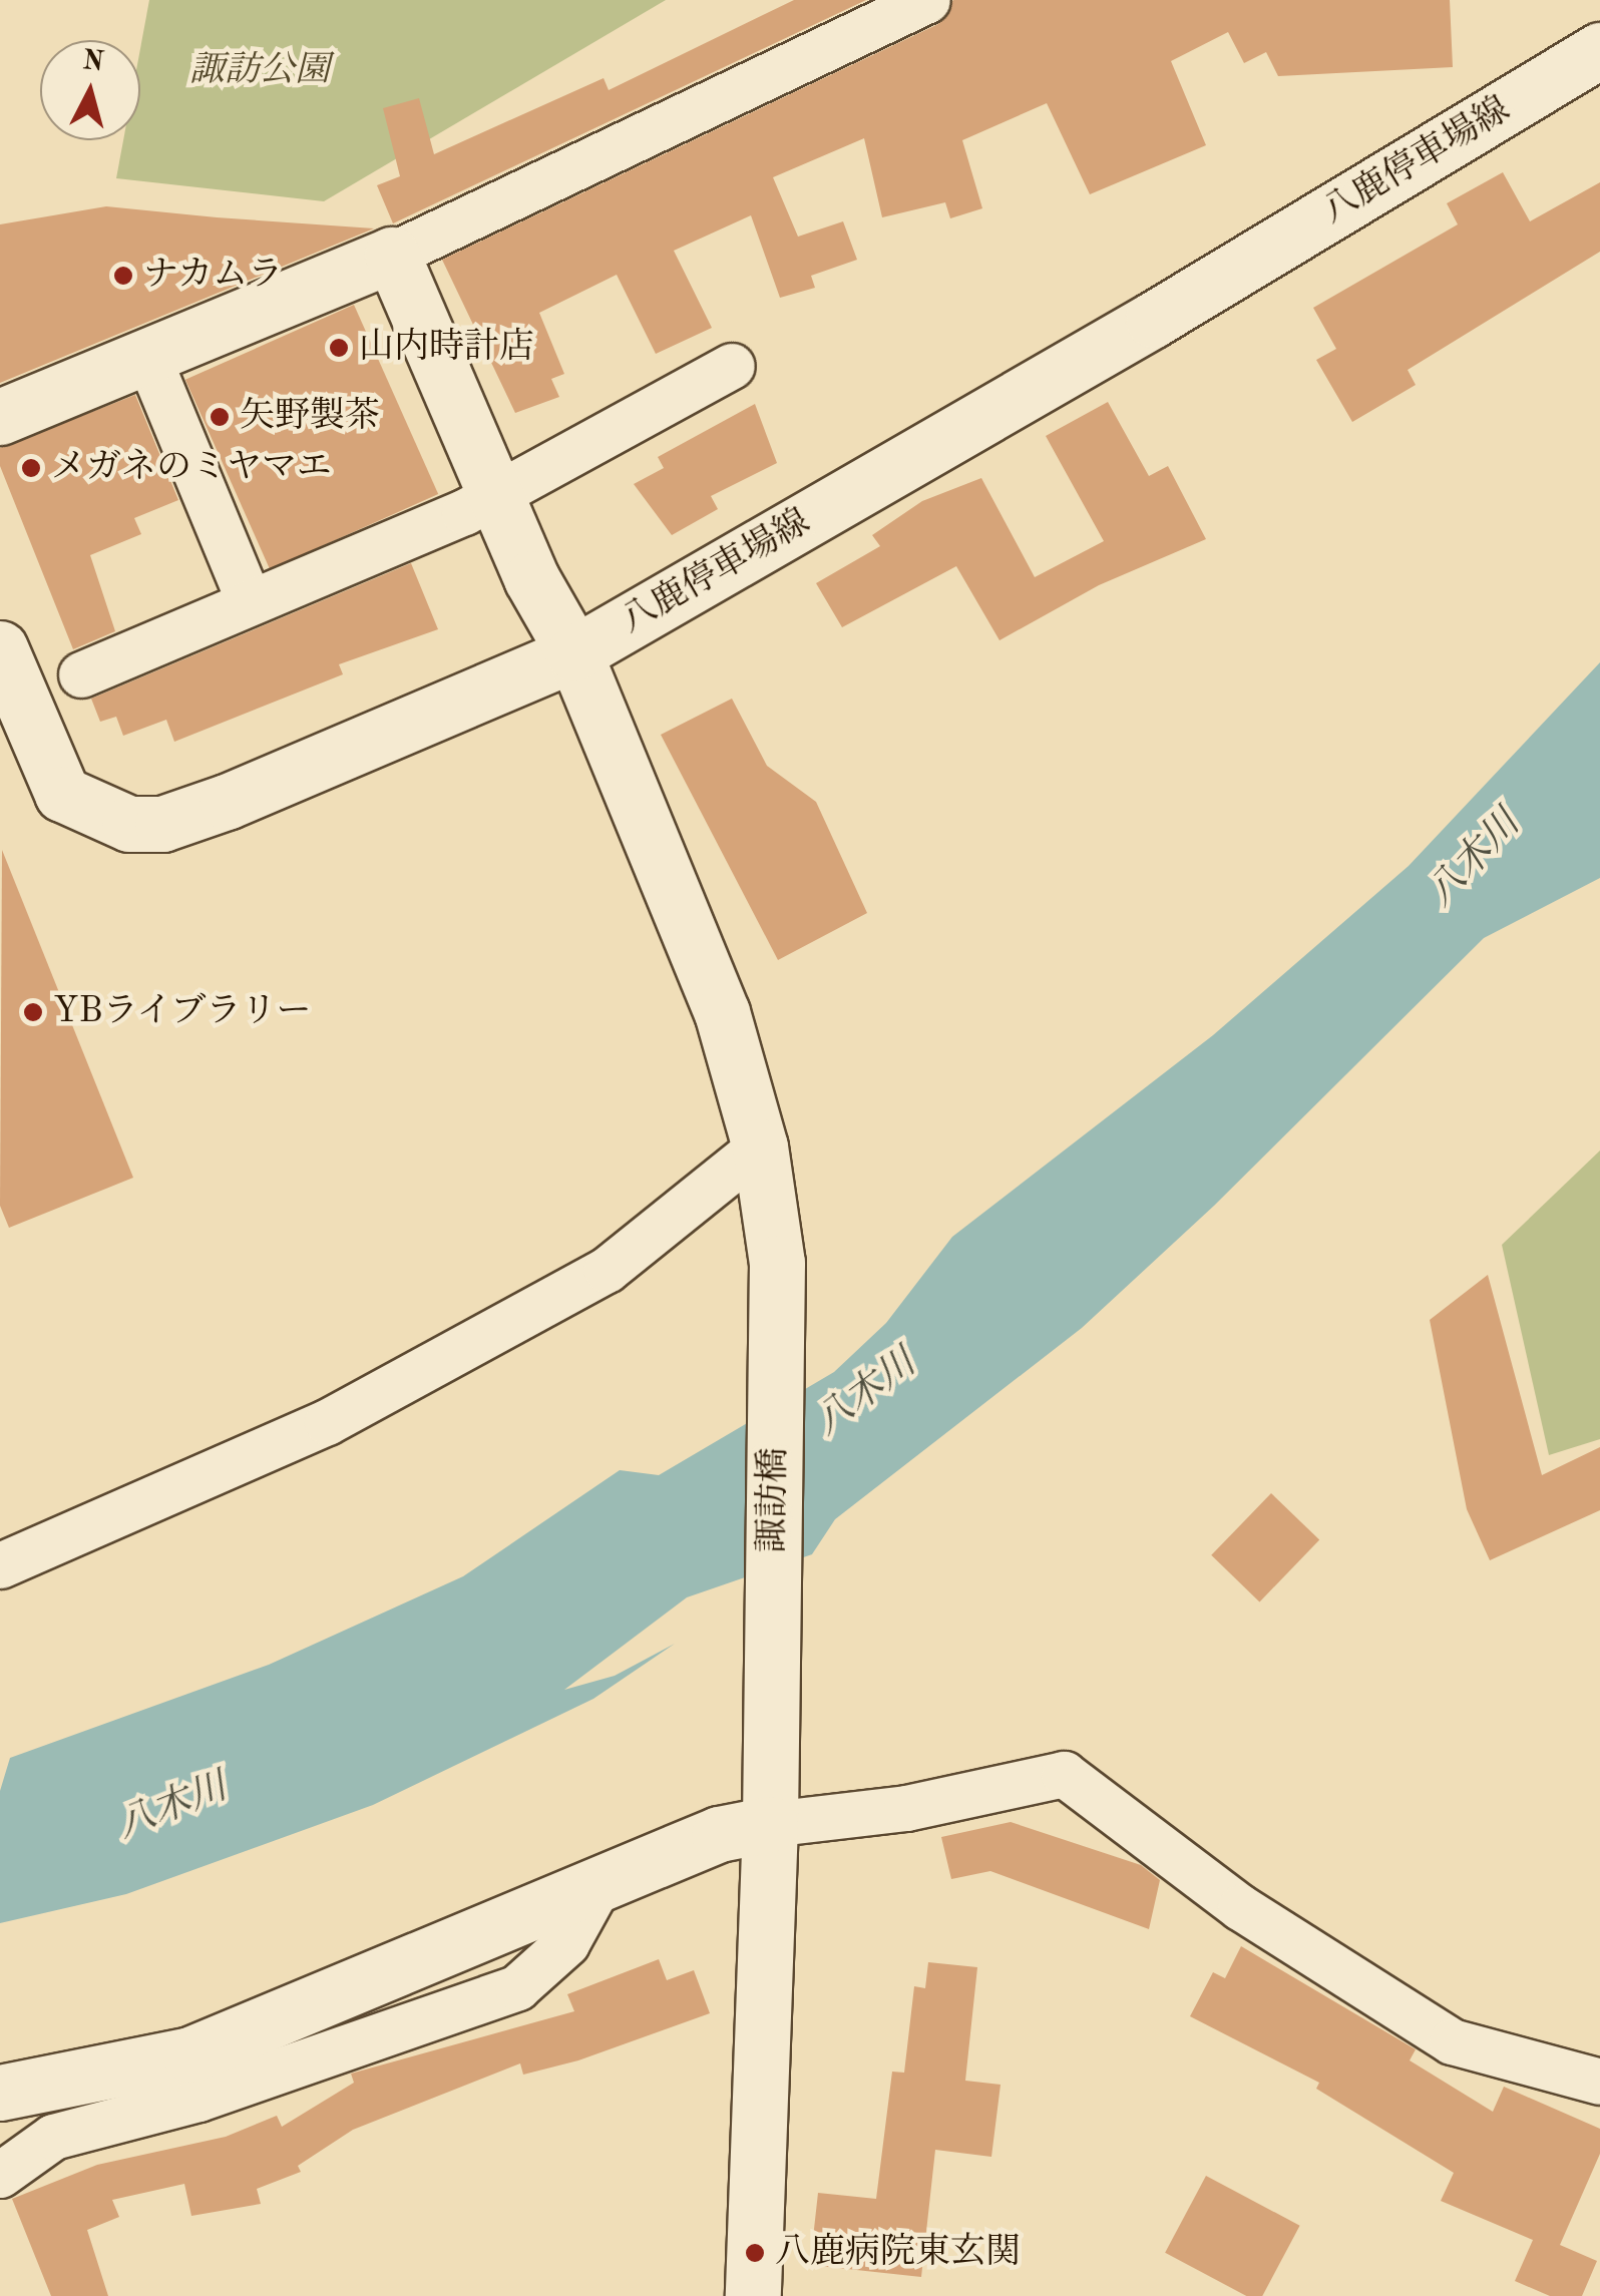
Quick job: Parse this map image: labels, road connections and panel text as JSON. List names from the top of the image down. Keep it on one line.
{"streets":{"street":["八鹿停車場線","諏訪橋"]},"crossings":[["八鹿停車場線","諏訪橋"]],"water":["八木川"],"parks":["諏訪公園"],"places":["ナカムラ","山内時計店","矢野製茶","メガネのミヤマエ","YBライブラリー","八鹿病院東玄関"],"north":"top"}
